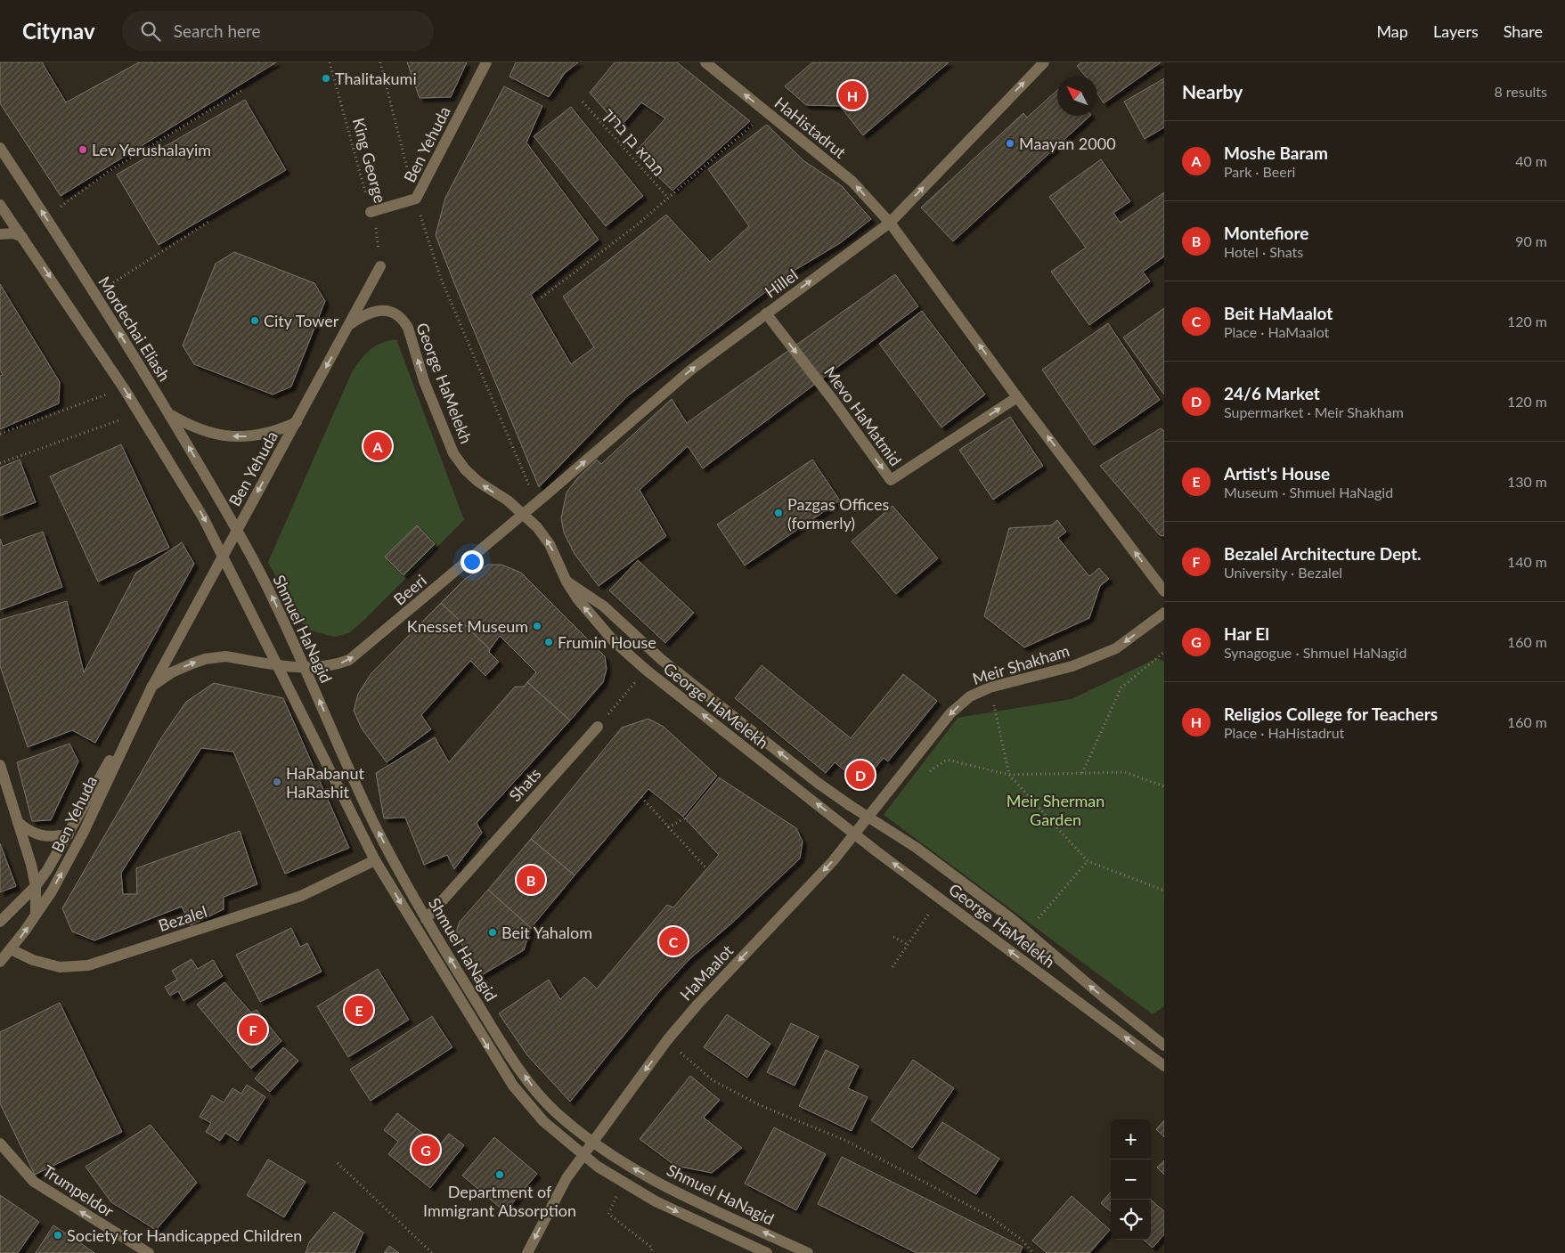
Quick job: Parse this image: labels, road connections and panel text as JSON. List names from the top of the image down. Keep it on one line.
{"streets":{"street":["HaHistadrut","Ben Yehuda","Hillel","Mordechai Eliash","George HaMelekh","Mevo HaMatmid","Beeri","Shmuel HaNagid","Meir Shakham","Shats","Bezalel","HaMaalot","Trumpeldor"],"path":["מבוא בן ברוך","King George"]},"crossings":[["HaHistadrut","Hillel"],["Ben Yehuda","King George"],["Ben Yehuda","Mordechai Eliash"],["Ben Yehuda","George HaMelekh"],["Ben Yehuda","Beeri"],["Ben Yehuda","Shmuel HaNagid"],["Ben Yehuda","Bezalel"],["Hillel","George HaMelekh"],["Hillel","Mevo HaMatmid"],["Hillel","Beeri"],["Mordechai Eliash","Shmuel HaNagid"],["George HaMelekh","Beeri"],["George HaMelekh","Meir Shakham"],["George HaMelekh","HaMaalot"],["Beeri","Shmuel HaNagid"],["Shmuel HaNagid","Shats"],["Shmuel HaNagid","Bezalel"],["Shmuel HaNagid","HaMaalot"],["Meir Shakham","HaMaalot"]],"one_way":["HaHistadrut","Hillel","Beeri","Meir Shakham","HaMaalot","Trumpeldor"],"parks":["Meir Sherman Garden"],"places":["Thalitakumi","Maayan 2000","Lev Yerushalayim","City Tower","Pazgas Offices (formerly)","Knesset Museum","Frumin House","HaRabanut HaRashit","Beit Yahalom","Department of Immigrant Absorption","Society for Handicapped Children"],"north":"top left","page":{"header":"Citynav","search":"Search here","nav":["Map","Layers","Share"],"heading":["Nearby","8 results"],"pins":["H","A","D","B","C","E","F","G"],"list":[{"mark":"A","name":"Moshe Baram","note":"Park · Beeri","value":"40 m"},{"mark":"B","name":"Montefiore","note":"Hotel · Shats","value":"90 m"},{"mark":"C","name":"Beit HaMaalot","note":"Place · HaMaalot","value":"120 m"},{"mark":"D","name":"24/6 Market","note":"Supermarket · Meir Shakham","value":"120 m"},{"mark":"E","name":"Artist's House","note":"Museum · Shmuel HaNagid","value":"130 m"},{"mark":"F","name":"Bezalel Architecture Dept.","note":"University · Bezalel","value":"140 m"},{"mark":"G","name":"Har El","note":"Synagogue · Shmuel HaNagid","value":"160 m"},{"mark":"H","name":"Religios College for Teachers","note":"Place · HaHistadrut","value":"160 m"}],"map_buttons":["+","−"]}}
